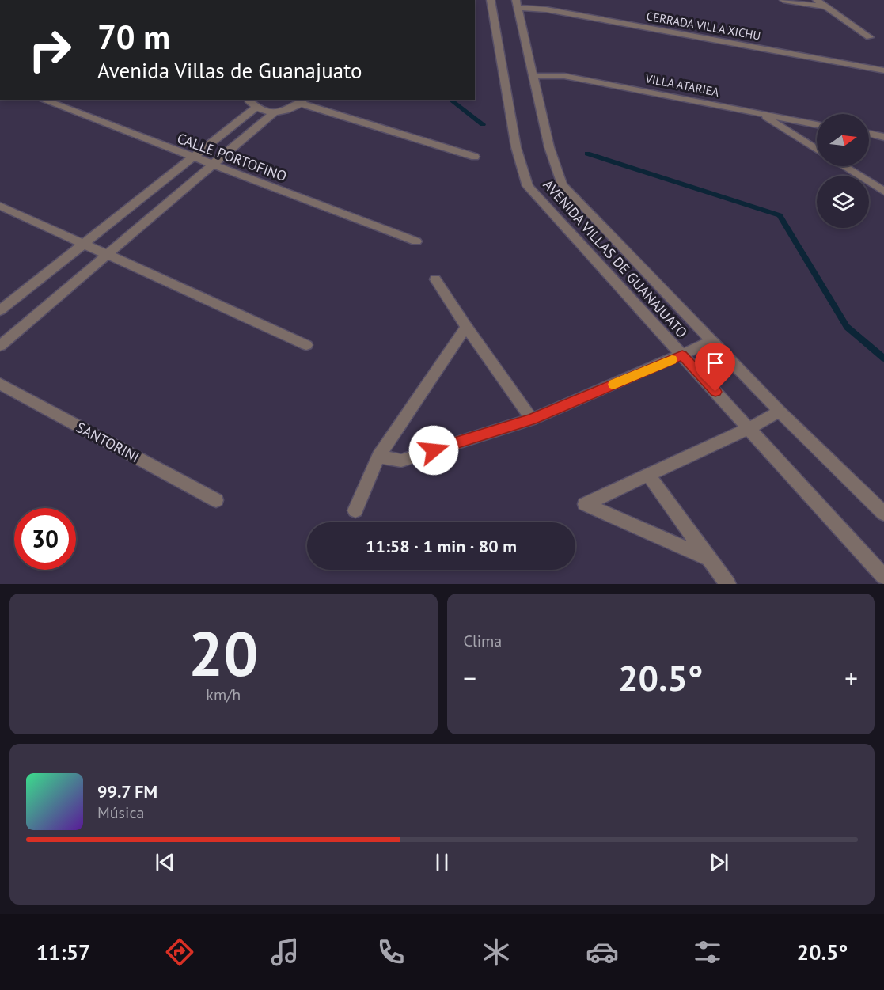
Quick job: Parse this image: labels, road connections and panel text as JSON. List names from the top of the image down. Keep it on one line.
{"streets":{"street":["CERRADA VILLA XICHU","VILLA ATARJEA","CALLE PORTOFINO","AVENIDA VILLAS DE GUANAJUATO","SANTORINI"]},"crossings":[["CERRADA VILLA XICHU","AVENIDA VILLAS DE GUANAJUATO"],["VILLA ATARJEA","AVENIDA VILLAS DE GUANAJUATO"]],"north":"right","page":{"turn":["70 m","Avenida Villas de Guanajuato"],"limit":"30","trip":"11:58 · 1 min · 80 m","tile":[["20","km/h"],"Clima"],"heat":["−","20.5°","+"],"song":["99.7 FM","Música"],"tabs":["11:57","20.5°"]}}
